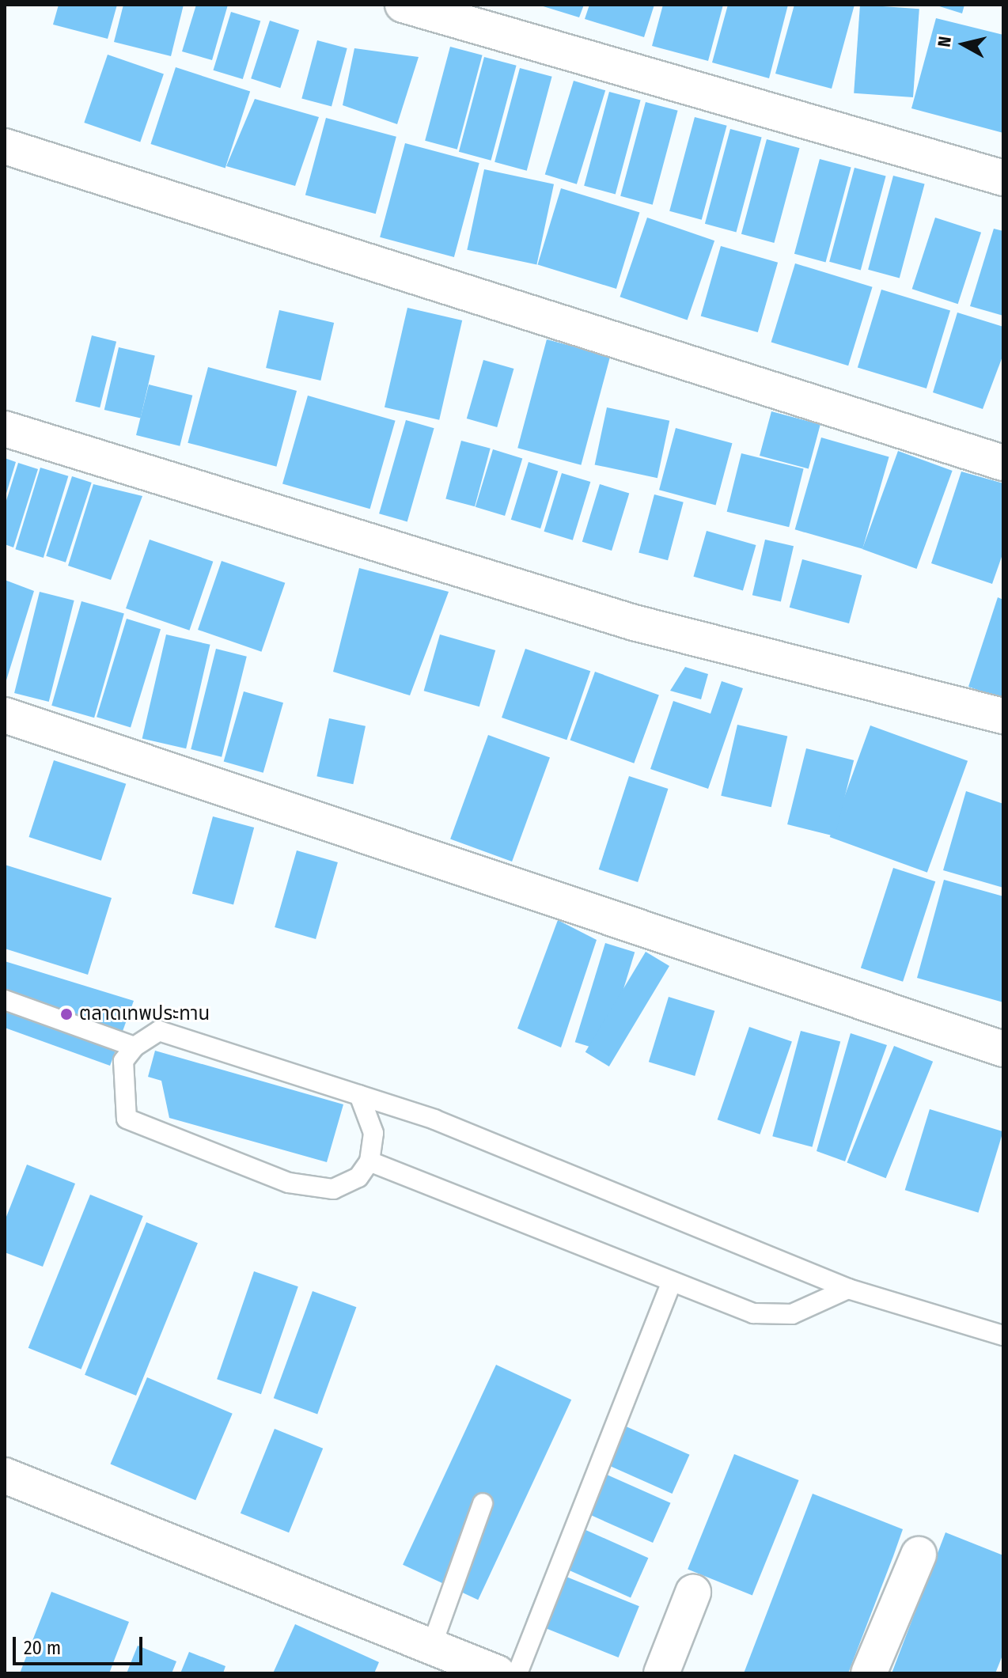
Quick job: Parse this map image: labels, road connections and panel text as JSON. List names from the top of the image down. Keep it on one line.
{"places":["ตลาดเทพประทาน"],"scale_bar":"20 m","north":"left"}
